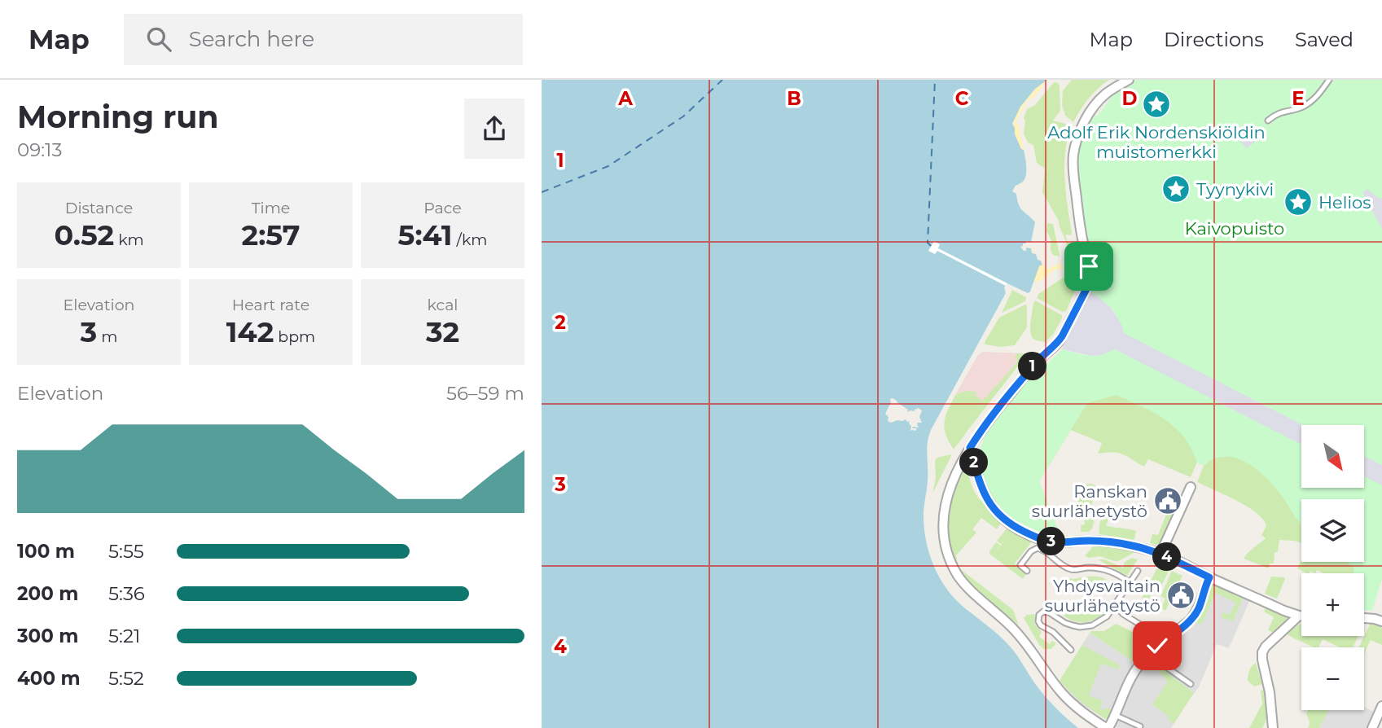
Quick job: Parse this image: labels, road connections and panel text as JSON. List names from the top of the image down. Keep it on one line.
{"parks":["Kaivopuisto"],"places":{"place":["Adolf Erik Nordenskiöldin muistomerkki","Tyynykivi","Helios"],"public building":["Ranskan suurlähetystö","Yhdysvaltain suurlähetystö"]},"north":"bottom right","page":{"header":"Map","search":"Search here","nav":["Map","Directions","Saved"],"heading":["Morning run","09:13"],"stats":[["Distance","0.52 km"],["Time","2:57"],["Pace","5:41 /km"],["Elevation","3 m"],["Heart rate","142 bpm"],["kcal","32"]],"pins":["1","2","3","4"],"chart":["Elevation","56–59 m"],"map_buttons":["+","−"],"list":[{"name":"100 m","note":"5:55"},{"name":"200 m","note":"5:36"},{"name":"300 m","note":"5:21"},{"name":"400 m","note":"5:52"}]},"grid":{"columns":["A","B","C","D","E"],"rows":["1","2","3","4"]}}
